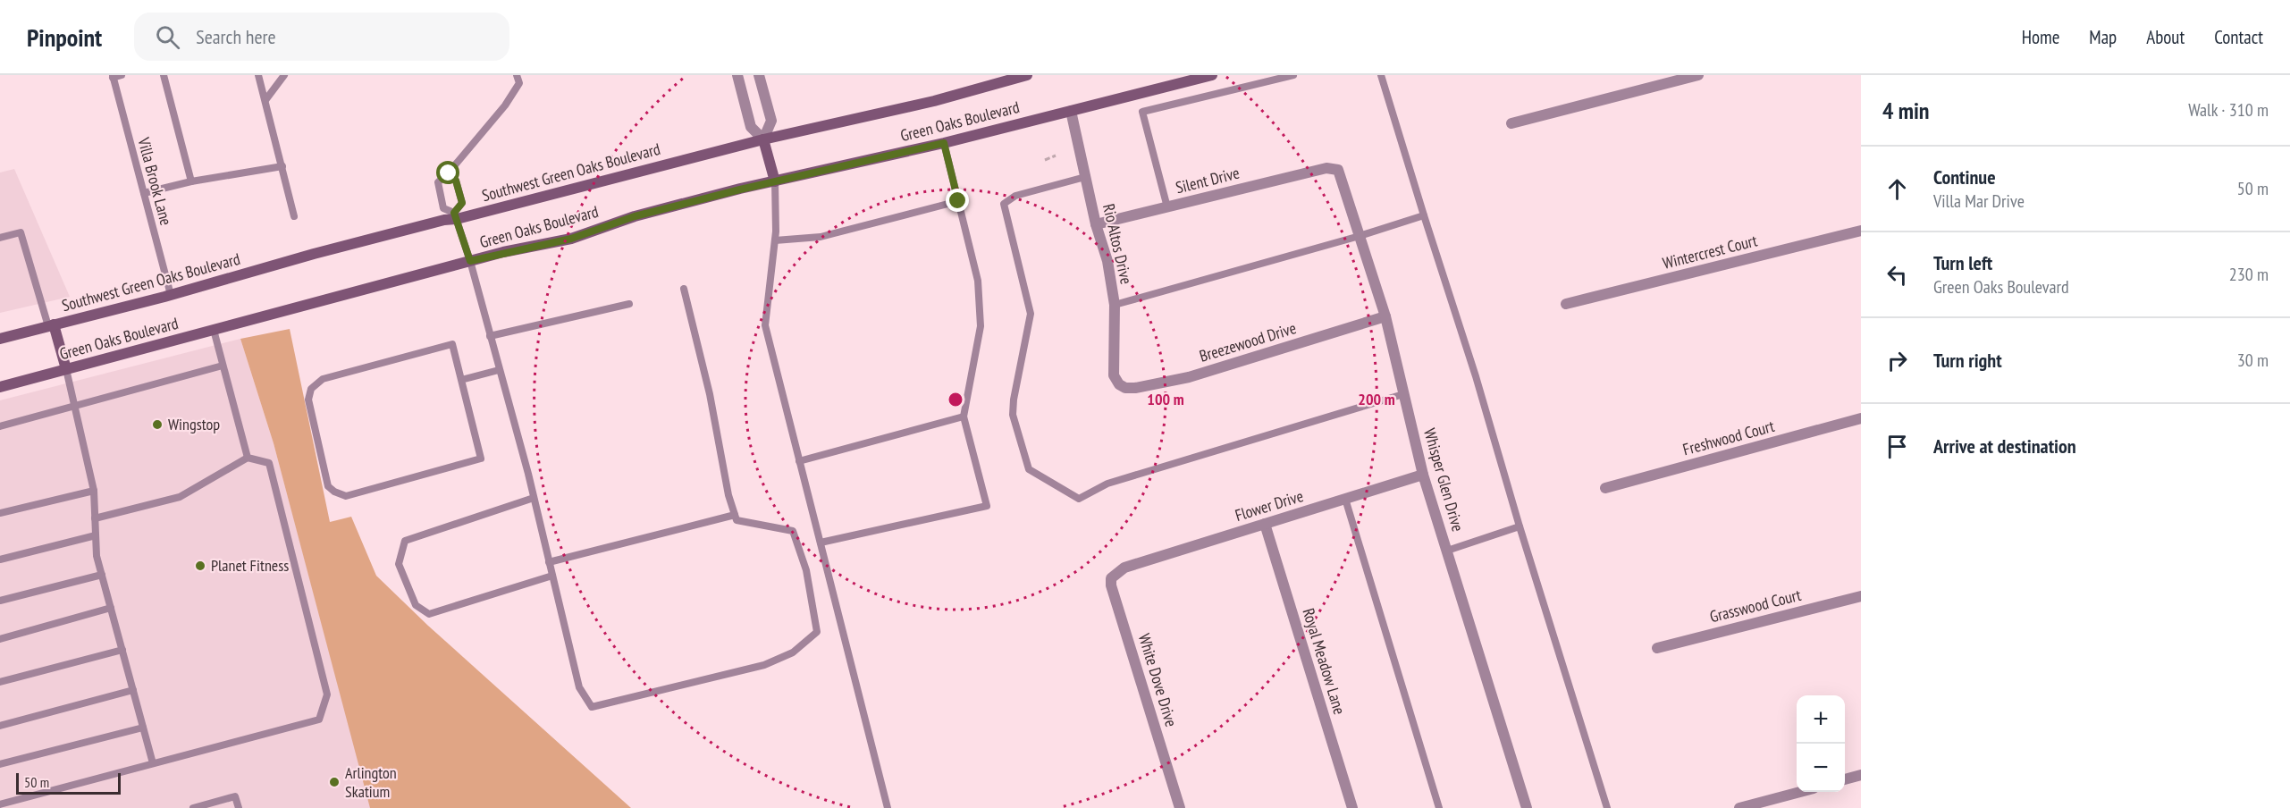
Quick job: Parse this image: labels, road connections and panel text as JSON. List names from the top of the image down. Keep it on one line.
{"streets":{"main road":["Green Oaks Boulevard","Southwest Green Oaks Boulevard"],"street":["Silent Drive","Rio Altos Drive","Wintercrest Court","Breezewood Drive","Freshwood Court","Whisper Glen Drive","Flower Drive","Grasswood Court","Royal Meadow Lane","White Dove Drive"],"lane":["Villa Brook Lane"]},"crossings":[["Green Oaks Boulevard","Rio Altos Drive"],["Southwest Green Oaks Boulevard","Villa Brook Lane"],["Silent Drive","Rio Altos Drive"],["Silent Drive","Whisper Glen Drive"],["Rio Altos Drive","Breezewood Drive"],["Breezewood Drive","Whisper Glen Drive"],["Whisper Glen Drive","Flower Drive"],["Flower Drive","Royal Meadow Lane"],["Flower Drive","White Dove Drive"]],"places":["Wingstop","Planet Fitness","Arlington Skatium"],"scale_bar":"50 m","page":{"header":"Pinpoint","search":"Search here","nav":["Home","Map","About","Contact"],"heading":["4 min","Walk · 310 m"],"list":[["Continue","Villa Mar Drive","50 m"],["Turn left","Green Oaks Boulevard","230 m"],["Turn right","30 m"],"Arrive at destination"],"map_buttons":["+","−"],"scale":"50 m"},"rings":["100 m","200 m"]}
